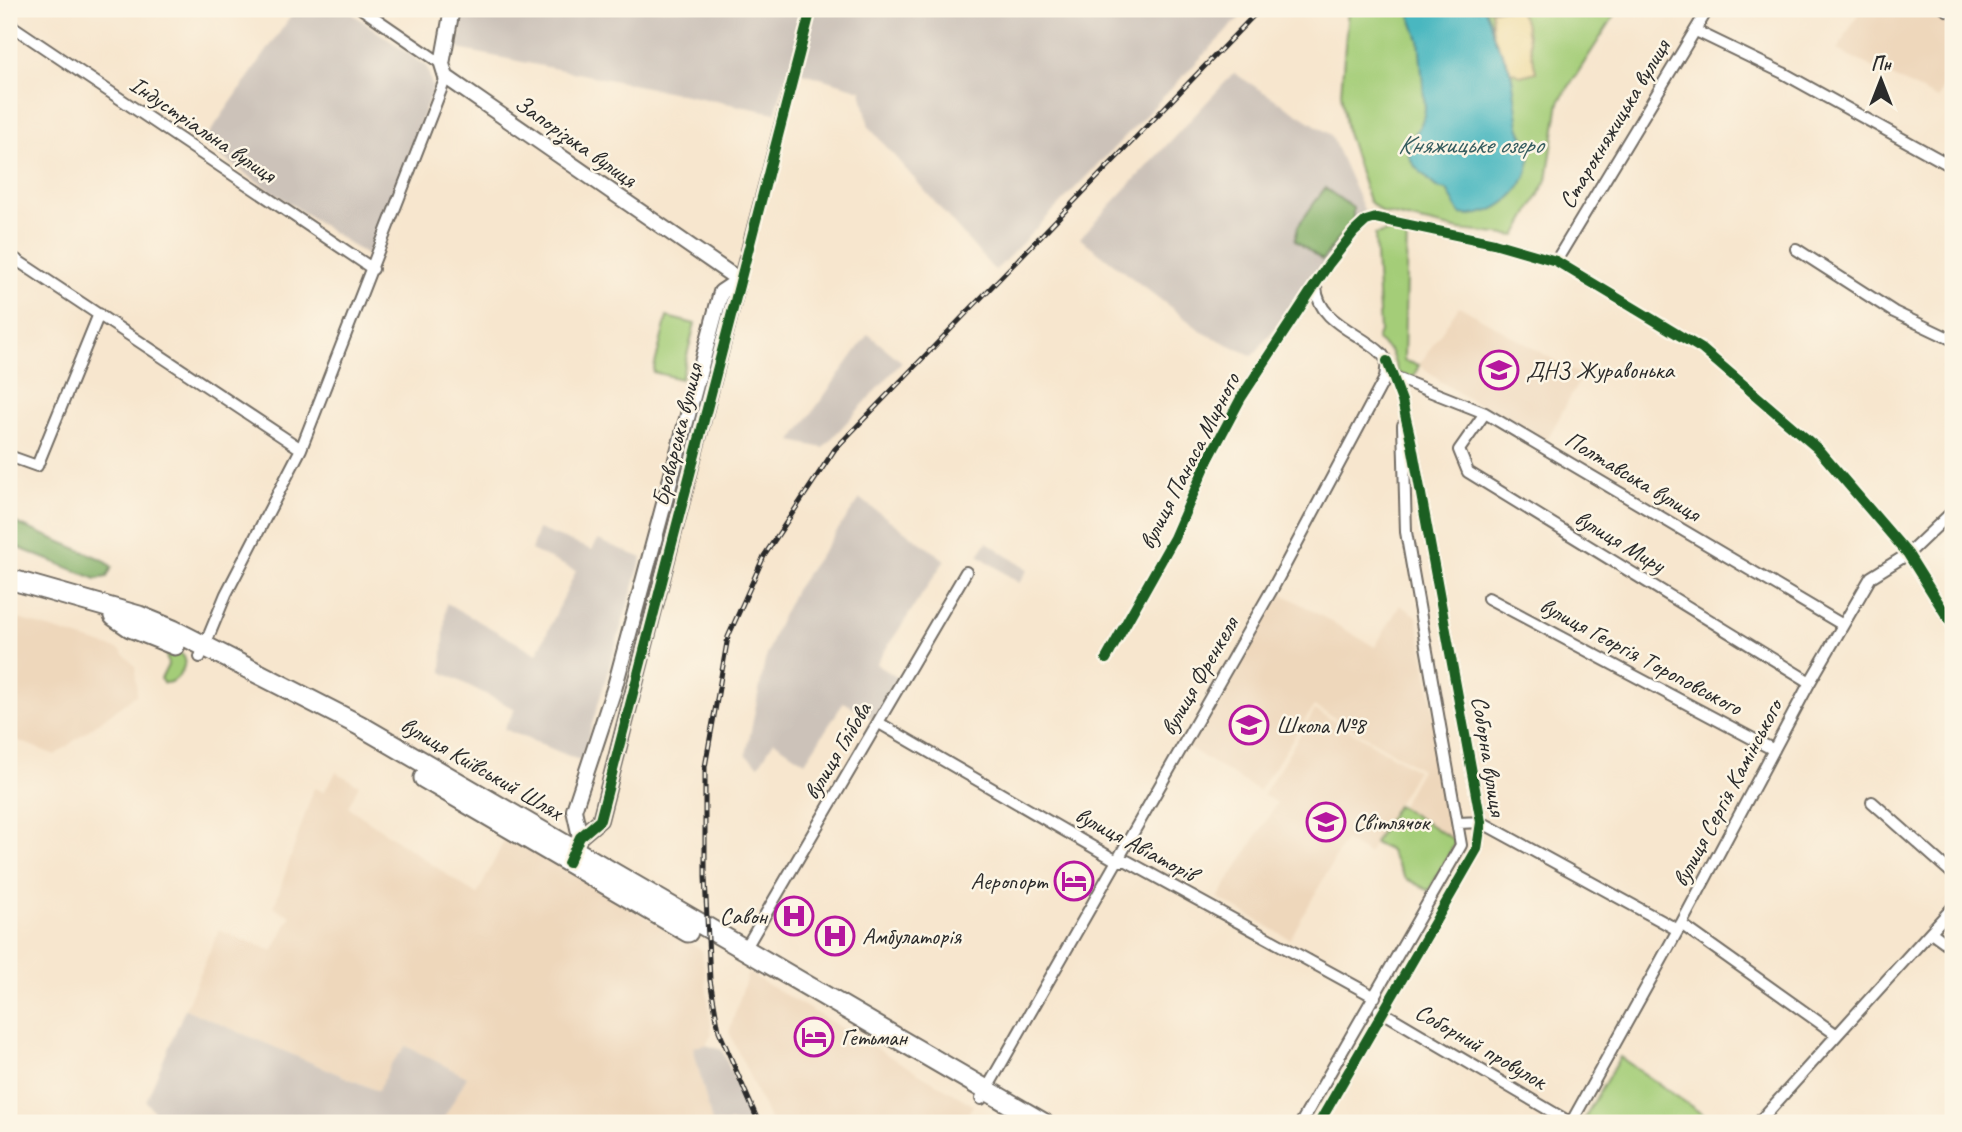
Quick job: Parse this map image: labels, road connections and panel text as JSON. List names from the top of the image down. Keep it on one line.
{"streets":{"highway":["вулиця Київський Шлях"],"street":["Старокняжицька вулиця","Індустріальна вулиця","Запорізька вулиця","Броварська вулиця","вулиця Панаса Мирного","Полтавська вулиця","вулиця Миру","вулиця Георгія Тороповського","вулиця Френкеля","вулиця Глібова","Соборна вулиця","вулиця Сергія Камінського","вулиця Авіаторів","Соборний провулок"]},"crossings":[["Запорізька вулиця","Броварська вулиця"],["Броварська вулиця","вулиця Київський Шлях"],["Полтавська вулиця","вулиця Миру"],["Полтавська вулиця","Соборна вулиця"],["Полтавська вулиця","вулиця Сергія Камінського"],["вулиця Миру","вулиця Сергія Камінського"],["вулиця Георгія Тороповського","вулиця Сергія Камінського"],["вулиця Френкеля","Соборна вулиця"],["вулиця Френкеля","вулиця Київський Шлях"],["вулиця Френкеля","вулиця Авіаторів"],["вулиця Глібова","вулиця Київський Шлях"],["вулиця Глібова","вулиця Авіаторів"],["Соборна вулиця","вулиця Авіаторів"],["Соборна вулиця","Соборний провулок"],["вулиця Сергія Камінського","Соборний провулок"],["вулиця Авіаторів","Соборний провулок"]],"water":["Княжицьке озеро"],"places":{"school or university":["ДНЗ Журавонька","Школа №8","Світлячок"],"hotel":["Аеропорт","Гетьман"],"hospital":["Савон","Амбулаторія"]},"north":"top"}
